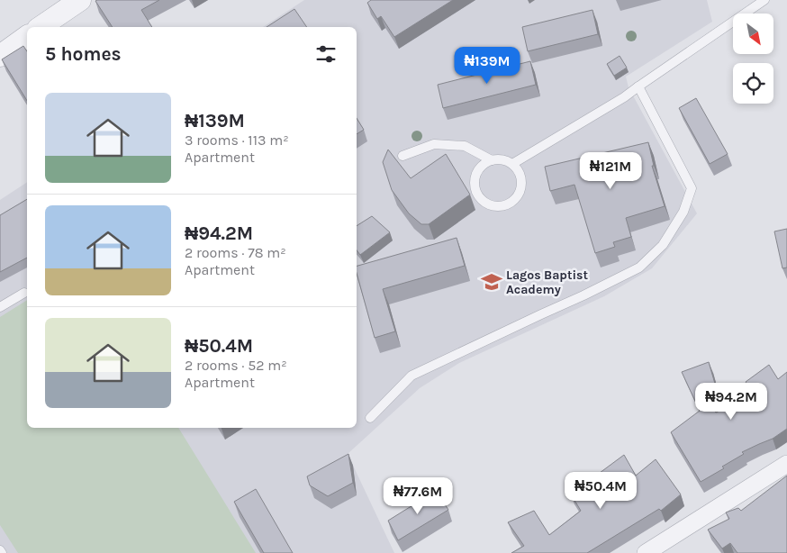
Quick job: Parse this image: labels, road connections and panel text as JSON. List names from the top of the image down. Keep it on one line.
{"places":{"school or university":["Lagos Baptist Academy"]},"north":"bottom right","page":{"heading":"5 homes","price":["₦139M","₦121M","₦94.2M","₦50.4M","₦77.6M"],"list":[{"name":"₦139M","note":"3 rooms · 113 m² · Apartment"},{"name":"₦94.2M","note":"2 rooms · 78 m² · Apartment"},{"name":"₦50.4M","note":"2 rooms · 52 m² · Apartment"}]}}
